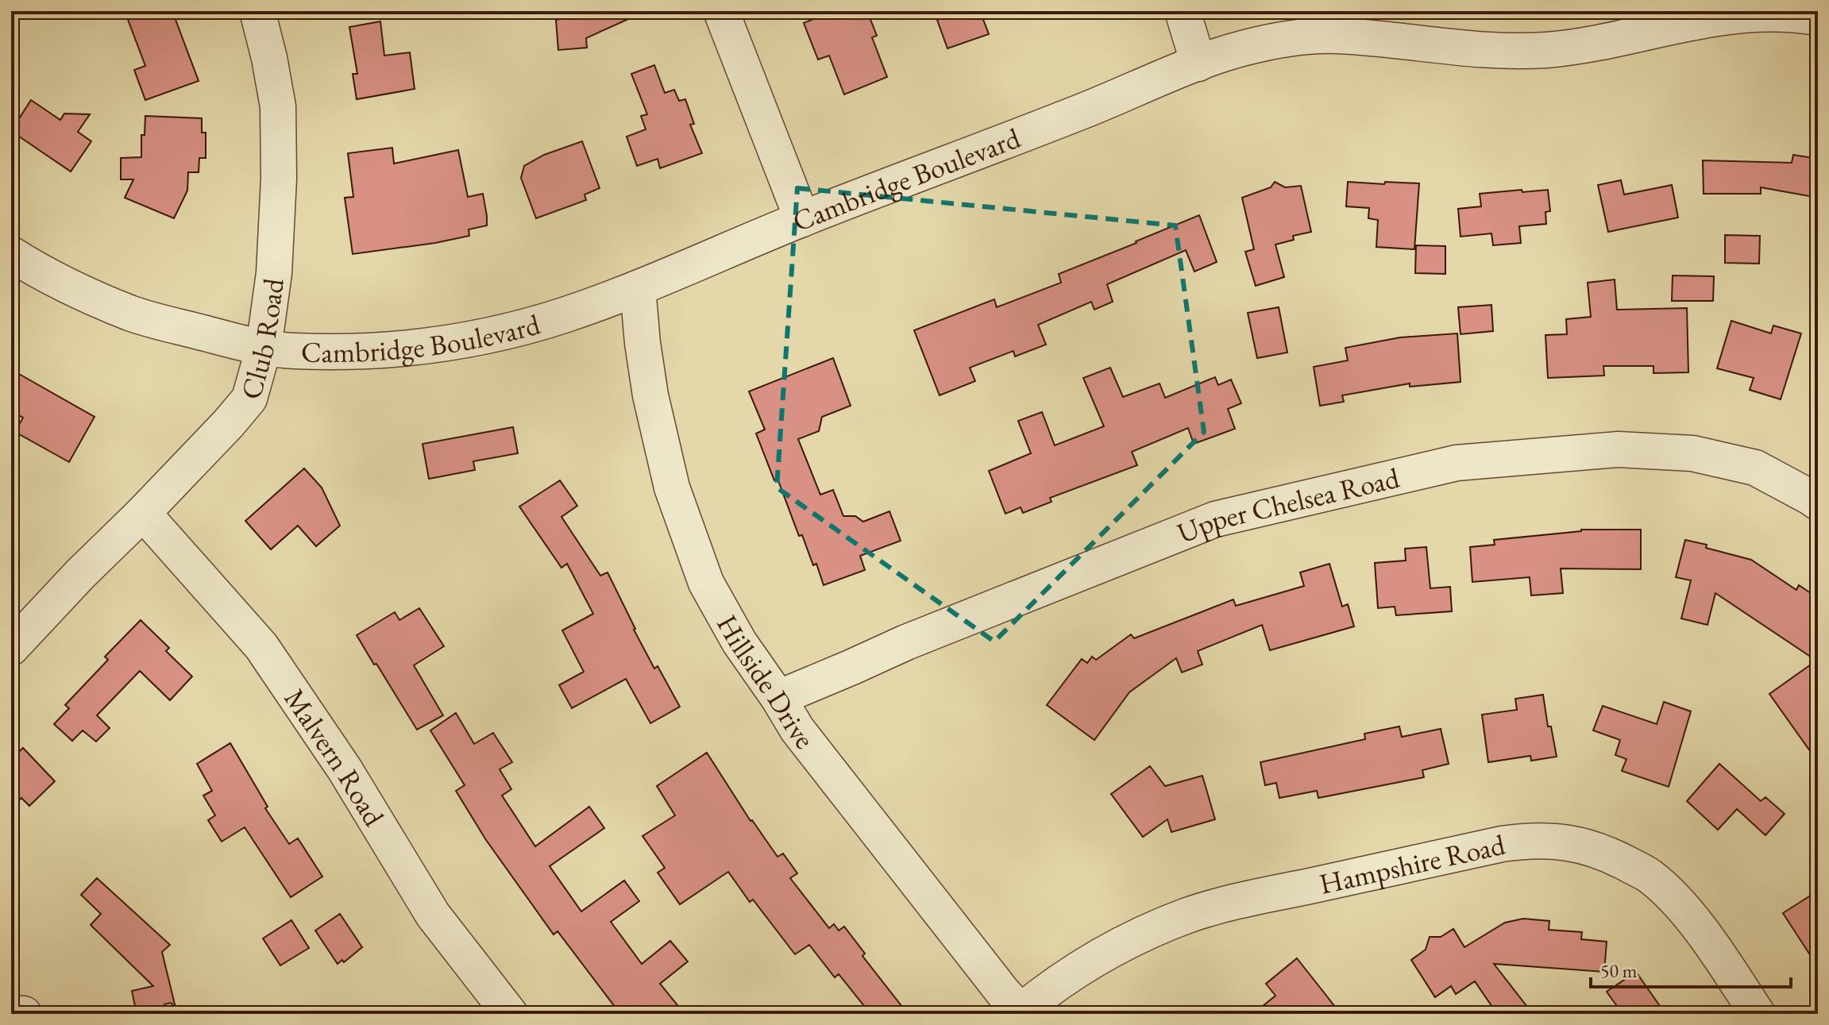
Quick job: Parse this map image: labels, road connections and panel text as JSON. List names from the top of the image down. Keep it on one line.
{"streets":{"street":["Cambridge Boulevard","Club Road","Upper Chelsea Road","Hillside Drive","Malvern Road","Hampshire Road"]},"crossings":[["Cambridge Boulevard","Club Road"],["Cambridge Boulevard","Hillside Drive"],["Club Road","Malvern Road"],["Upper Chelsea Road","Hillside Drive"],["Hillside Drive","Hampshire Road"]],"scale_bar":"50 m"}
